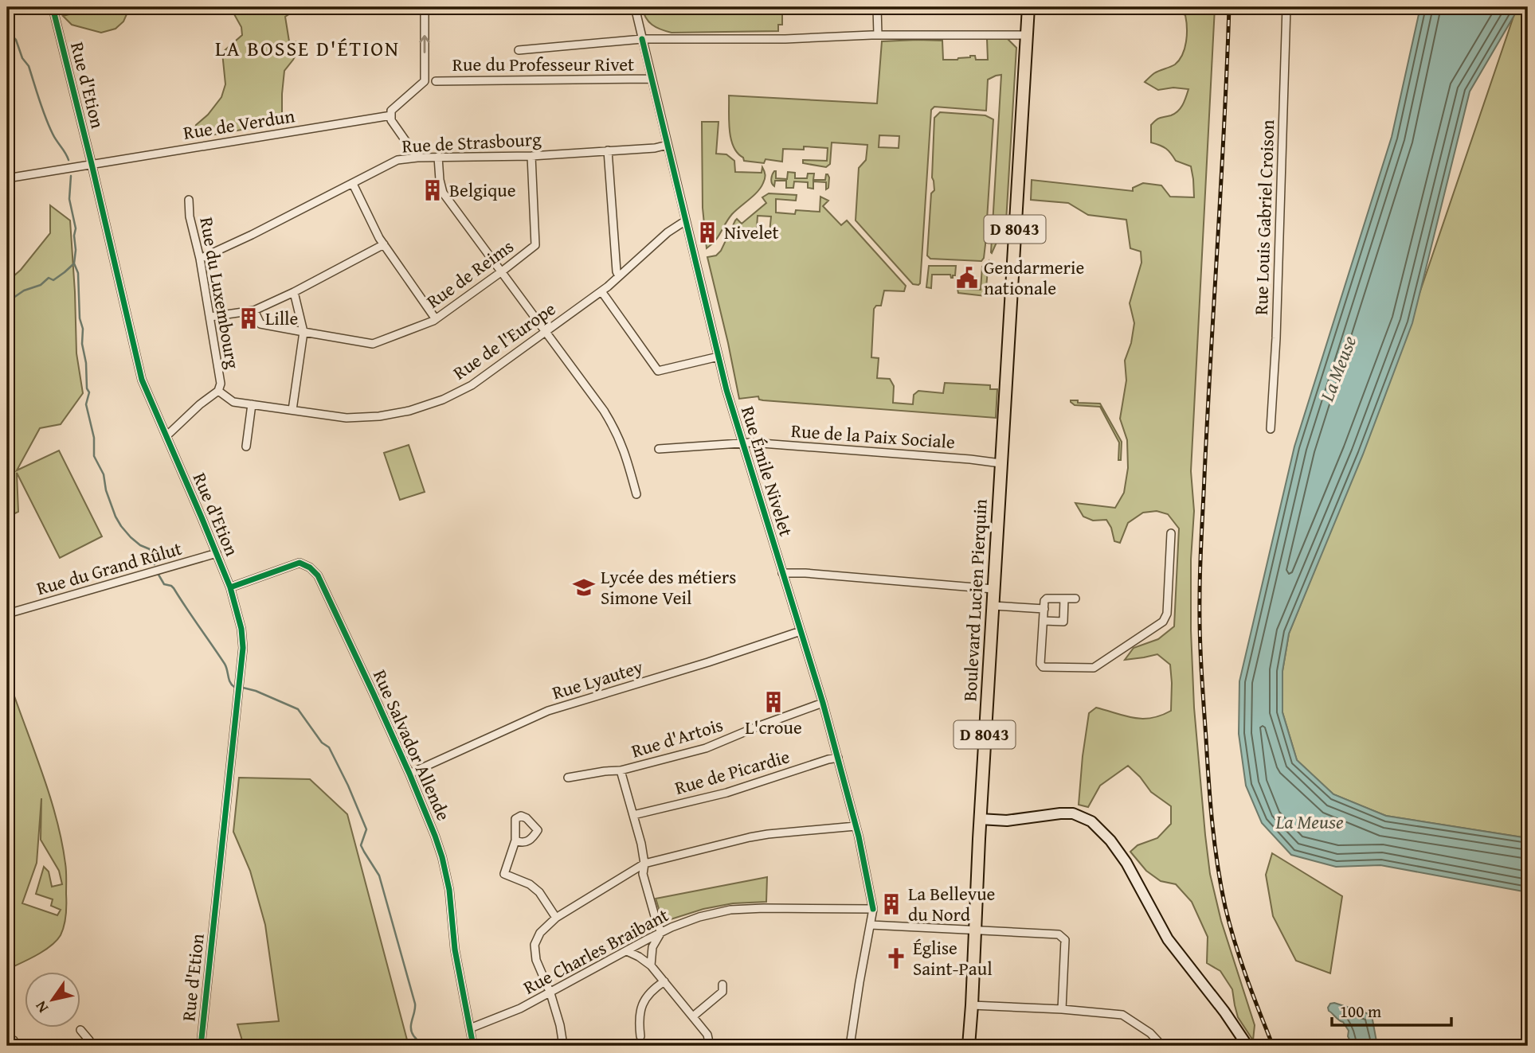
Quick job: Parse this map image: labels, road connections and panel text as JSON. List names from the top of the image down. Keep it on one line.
{"streets":{"main road":["D 8043","Boulevard Lucien Pierquin"],"street":["Rue du Professeur Rivet","Rue d'Etion","Rue de Verdun","Rue de Strasbourg","Rue Louis Gabriel Croison","Rue de Reims","Rue du Luxembourg","Rue de l'Europe","Rue de la Paix Sociale","Rue Émile Nivelet","Rue du Grand Rûlut","Rue Lyautey","Rue d'Artois","Rue Salvador Allende","Rue de Picardie","Rue Charles Braibant"]},"crossings":[["Rue du Professeur Rivet","Rue Émile Nivelet"],["Rue d'Etion","Rue de Verdun"],["Rue d'Etion","Rue du Grand Rûlut"],["Rue d'Etion","Rue Salvador Allende"],["Rue de Strasbourg","Rue de Reims"],["Rue de Strasbourg","Rue du Luxembourg"],["Rue de Strasbourg","Rue Émile Nivelet"],["D 8043","Boulevard Lucien Pierquin"],["Rue du Luxembourg","Rue de l'Europe"],["Rue de l'Europe","Rue Émile Nivelet"],["Rue de la Paix Sociale","Rue Émile Nivelet"],["Rue de la Paix Sociale","Boulevard Lucien Pierquin"],["Rue Émile Nivelet","Rue Lyautey"],["Rue Émile Nivelet","Rue d'Artois"],["Rue Émile Nivelet","Rue de Picardie"],["Rue Émile Nivelet","Rue Charles Braibant"],["Rue Lyautey","Rue Salvador Allende"],["Rue Salvador Allende","Rue Charles Braibant"]],"districts":["LA BOSSE D'ÉTION"],"water":["La Meuse"],"places":{"building":["Belgique","Nivelet","Lille","L'croue","La Bellevue du Nord"],"public building":["Gendarmerie nationale"],"school or university":["Lycée des métiers Simone Veil"],"church":["Église Saint-Paul"]},"scale_bar":"100 m","north":"bottom left"}
